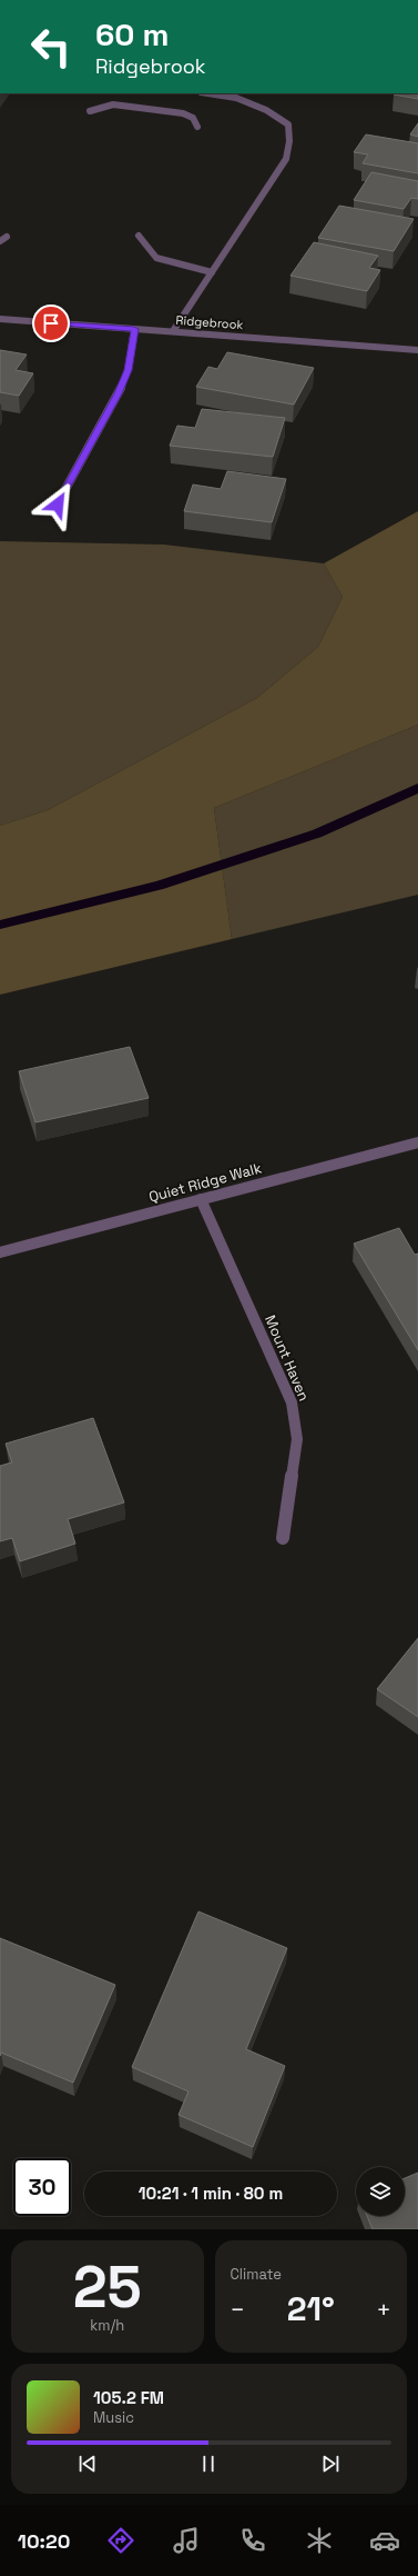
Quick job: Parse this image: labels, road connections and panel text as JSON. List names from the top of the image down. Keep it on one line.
{"streets":{"street":["Ridgebrook","Quiet Ridge Walk","Mount Haven"]},"crossings":[["Quiet Ridge Walk","Mount Haven"]],"page":{"turn":["60 m","Ridgebrook"],"limit":"30","trip":"10:21 · 1 min · 80 m","tile":[["25","km/h"],"Climate"],"heat":["−","21°","+"],"song":["105.2 FM","Music"],"tabs":"10:20"}}
